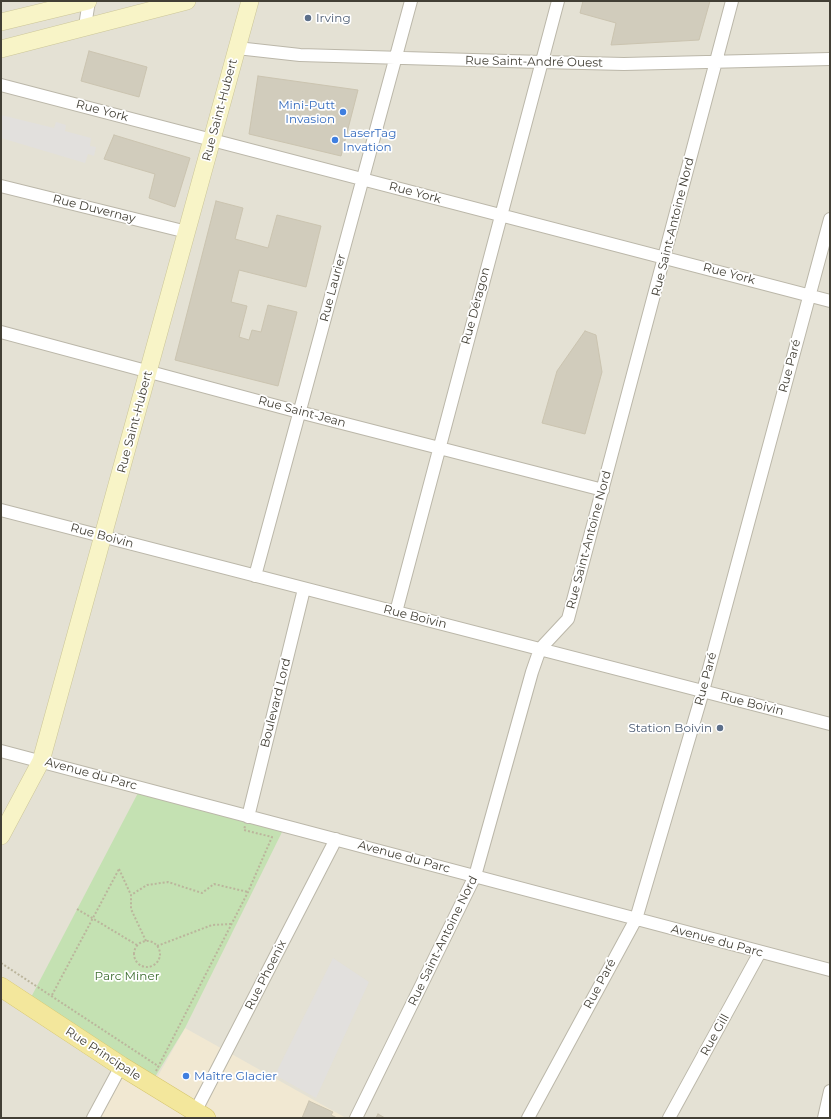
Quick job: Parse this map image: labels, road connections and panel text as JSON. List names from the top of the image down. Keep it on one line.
{"streets":{"main road":["Rue Principale"],"street":["Rue Saint-André Ouest","Rue Saint-Hubert","Rue York","Rue Duvernay","Rue Saint-Antoine Nord","Rue Laurier","Rue Déragon","Rue Paré","Rue Saint-Jean","Rue Boivin","Boulevard Lord","Avenue du Parc","Rue Phoenix","Rue Gill"]},"crossings":[["Rue Saint-André Ouest","Rue Saint-Hubert"],["Rue Saint-André Ouest","Rue Saint-Antoine Nord"],["Rue Saint-André Ouest","Rue Laurier"],["Rue Saint-André Ouest","Rue Déragon"],["Rue Saint-Hubert","Rue York"],["Rue Saint-Hubert","Rue Duvernay"],["Rue Saint-Hubert","Rue Saint-Jean"],["Rue Saint-Hubert","Rue Boivin"],["Rue Saint-Hubert","Avenue du Parc"],["Rue York","Rue Saint-Antoine Nord"],["Rue York","Rue Laurier"],["Rue York","Rue Déragon"],["Rue York","Rue Paré"],["Rue Saint-Antoine Nord","Rue Saint-Jean"],["Rue Saint-Antoine Nord","Rue Boivin"],["Rue Saint-Antoine Nord","Avenue du Parc"],["Rue Laurier","Rue Saint-Jean"],["Rue Laurier","Rue Boivin"],["Rue Déragon","Rue Saint-Jean"],["Rue Déragon","Rue Boivin"],["Rue Paré","Rue Boivin"],["Rue Paré","Avenue du Parc"],["Rue Boivin","Boulevard Lord"],["Boulevard Lord","Avenue du Parc"],["Avenue du Parc","Rue Phoenix"],["Avenue du Parc","Rue Gill"],["Rue Phoenix","Rue Principale"]],"parks":["Parc Miner"],"places":["Irving","Mini-Putt Invasion","LaserTag Invation","Station Boivin","Maître Glacier"]}
